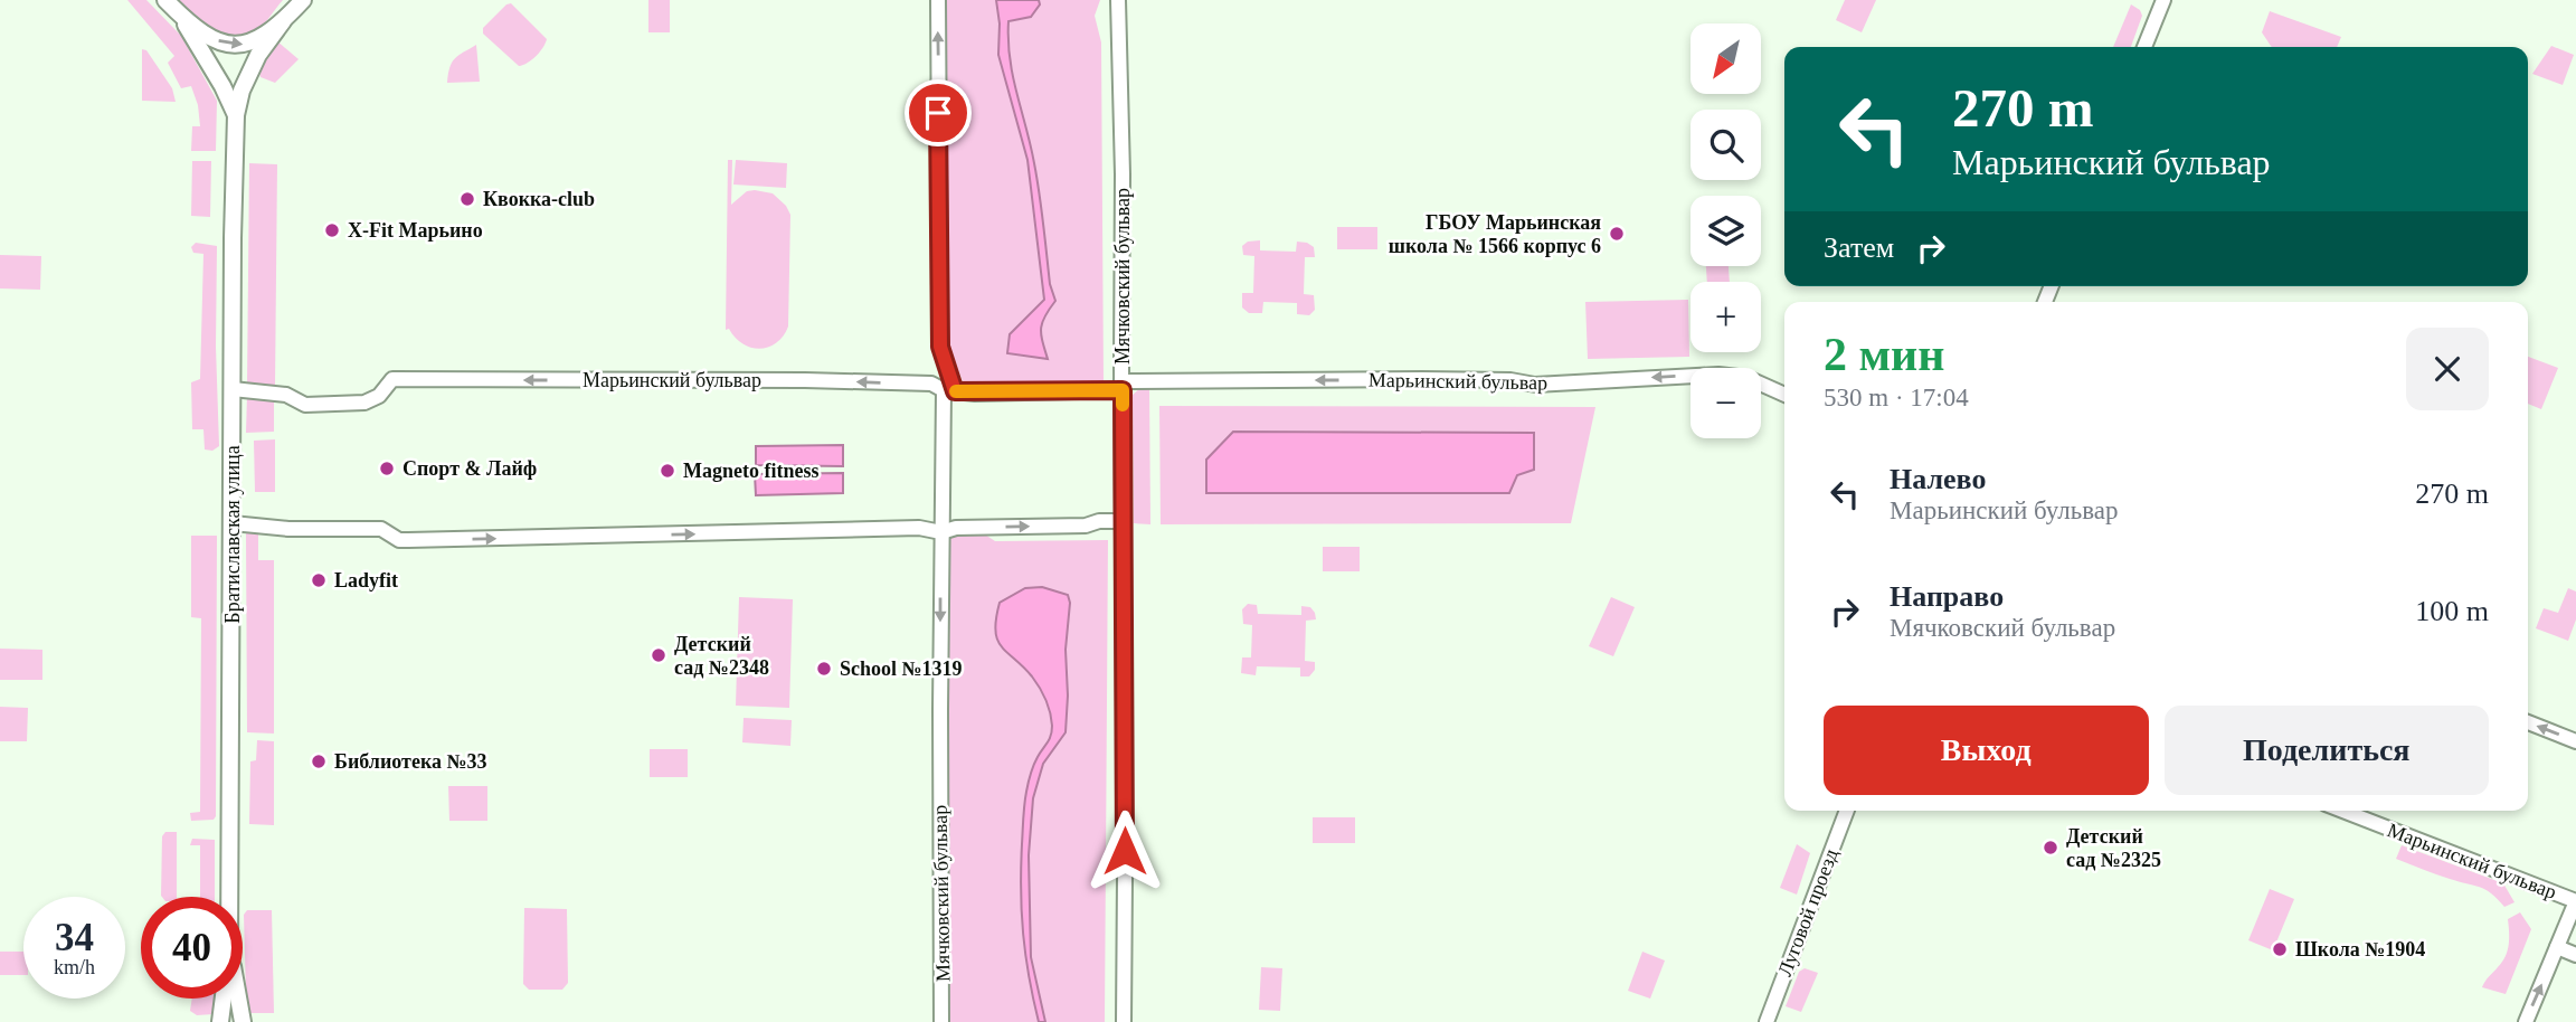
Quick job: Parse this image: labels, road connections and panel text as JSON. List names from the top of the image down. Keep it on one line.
{"streets":{"main road":["Братиславская улица"],"street":["Мячковский бульвар","Марьинский бульвар","Луговой проезд"]},"crossings":[["Мячковский бульвар","Марьинский бульвар"],["Марьинский бульвар","Братиславская улица"]],"one_way":["Марьинский бульвар"],"places":["Квокка-club","X-Fit Марьино","ГБОУ Марьинская школа № 1566 корпус 6","Спорт & Лайф","Magneto fitness","Ladyfit","Детский сад №2348","School №1319","Библиотека №33","Детский сад №2325","Школа №1904"],"north":"bottom left","page":{"map_buttons":["+","−"],"turn":["270 m","Марьинский бульвар"],"then":"Затем","heading":["2 мин","530 m · 17:04"],"list":[{"name":"Налево","note":"Марьинский бульвар","value":"270 m"},{"name":"Направо","note":"Мячковский бульвар","value":"100 m"}],"buttons":["Выход","Поделиться"],"speed":"34 km/h","limit":"40"}}
